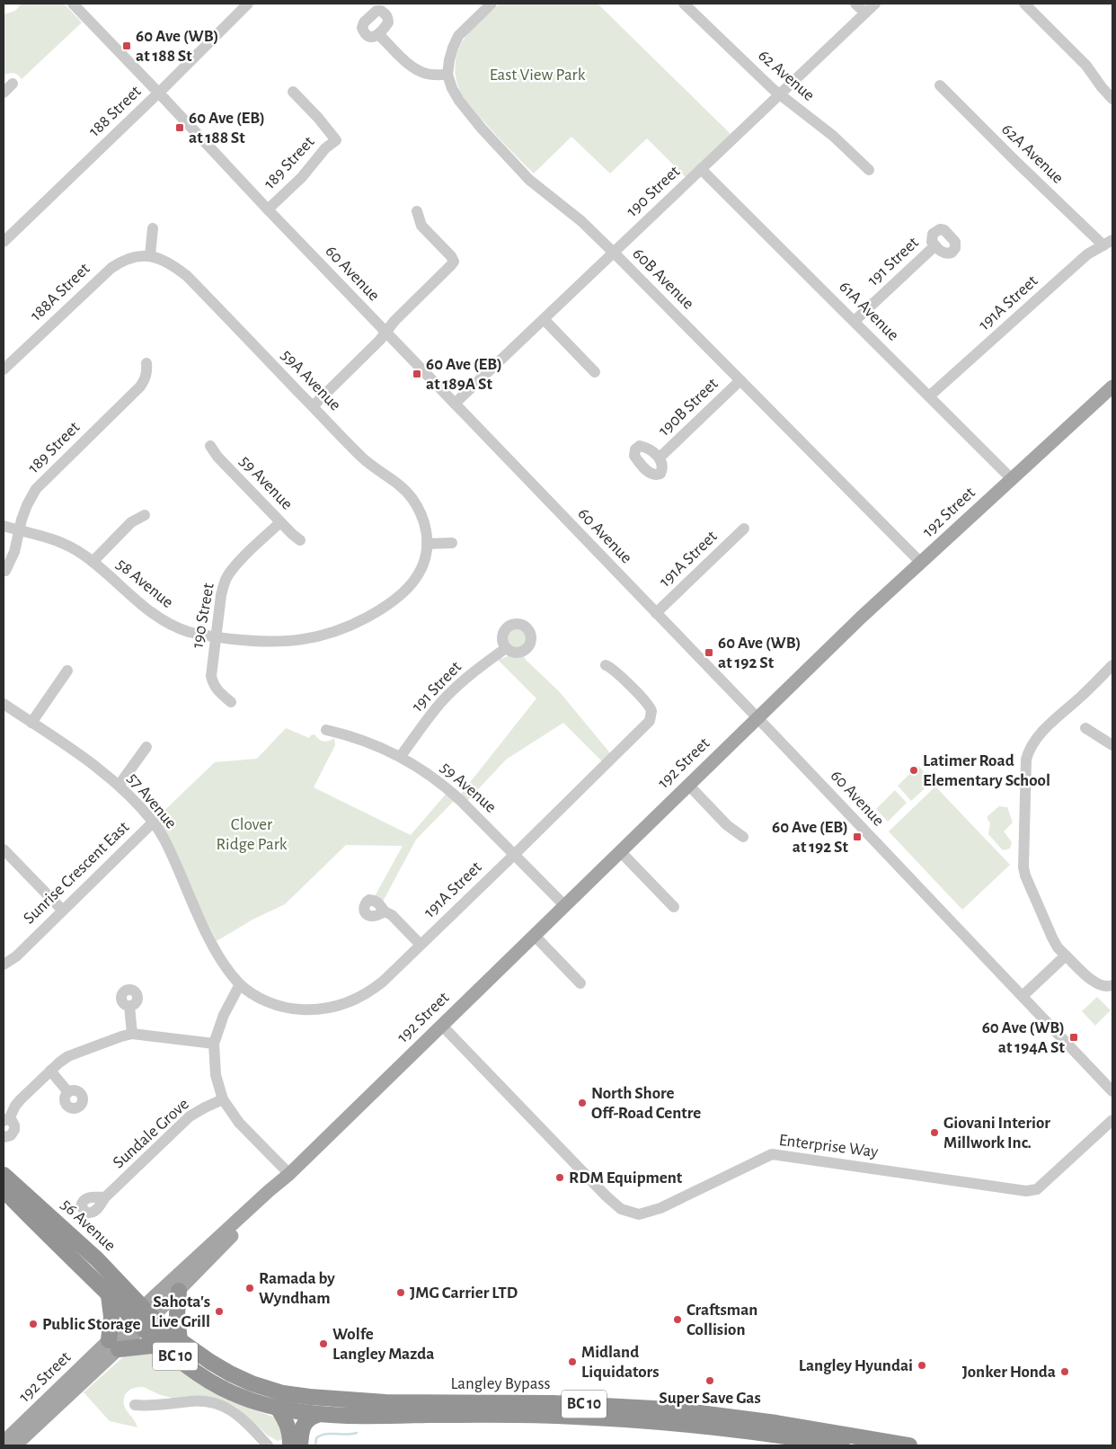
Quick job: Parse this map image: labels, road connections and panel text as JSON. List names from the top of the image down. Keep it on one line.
{"streets":{"highway":["56 Avenue","BC 10","Langley Bypass"],"main road":["192 Street"],"street":["62 Avenue","188 Street","62A Avenue","189 Street","190 Street","191 Street","60 Avenue","60B Avenue","188A Street","191A Street","61A Avenue","59A Avenue","190B Street","59 Avenue","58 Avenue","57 Avenue","Sunrise Crescent East","Sundale Grove","Enterprise Way"]},"crossings":[["62 Avenue","190 Street"],["188 Street","60 Avenue"],["62A Avenue","191A Street"],["189 Street","60 Avenue"],["189 Street","58 Avenue"],["190 Street","60 Avenue"],["190 Street","60B Avenue"],["190 Street","61A Avenue"],["190 Street","59 Avenue"],["190 Street","58 Avenue"],["191 Street","61A Avenue"],["191 Street","59 Avenue"],["60 Avenue","191A Street"],["60 Avenue","192 Street"],["60B Avenue","190B Street"],["60B Avenue","192 Street"],["188A Street","59A Avenue"],["191A Street","61A Avenue"],["191A Street","59 Avenue"],["191A Street","57 Avenue"],["61A Avenue","192 Street"],["59A Avenue","58 Avenue"],["59 Avenue","192 Street"],["192 Street","Enterprise Way"],["192 Street","56 Avenue"],["192 Street","Langley Bypass"],["57 Avenue","Sunrise Crescent East"],["56 Avenue","Langley Bypass"]],"parks":["East View Park","Clover Ridge Park"],"places":{"transit":["60 Ave (WB) at 188 St","60 Ave (EB) at 188 St","60 Ave (EB) at 189A St","60 Ave (WB) at 192 St","60 Ave (EB) at 192 St","60 Ave (WB) at 194A St"],"other":["Latimer Road Elementary School","North Shore Off-Road Centre","Giovani Interior Millwork Inc.","RDM Equipment","Ramada by Wyndham","JMG Carrier LTD","Sahota's Live Grill","Craftsman Collision","Public Storage","Wolfe Langley Mazda","Midland Liquidators","Langley Hyundai","Jonker Honda","Super Save Gas"]}}
